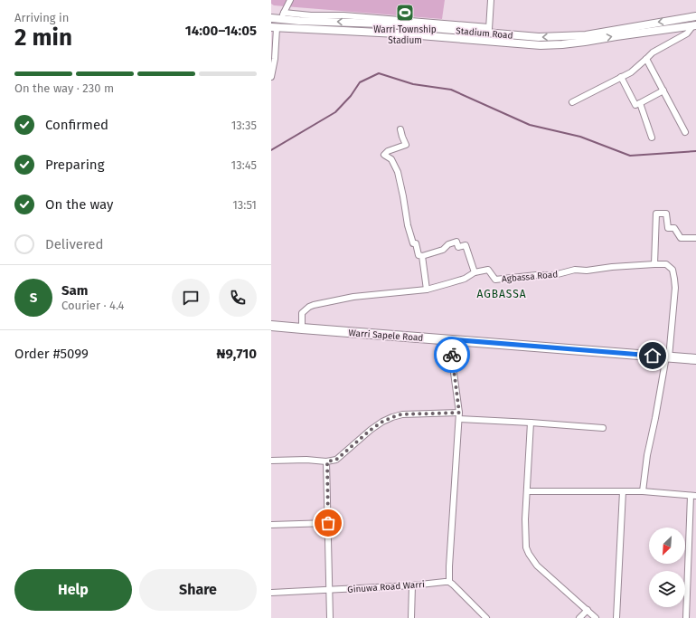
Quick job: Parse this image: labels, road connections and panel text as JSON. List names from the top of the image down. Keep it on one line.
{"streets":{"highway":["Warri Sapele Road"],"main road":["Stadium Road"],"street":["Agbassa Road","Ginuwa Road Warri"]},"crossings":[["Agbassa Road","Warri Sapele Road"]],"districts":["AGBASSA"],"places":{"sports":["Warri Township Stadium"]},"north":"bottom left","page":{"heading":["2 min","Arriving in","14:00–14:05"],"panel":["Sam","Courier · 4.4","Order #5099","₦9,710"],"bar":"On the way · 230 m","list":[["Confirmed","13:35"],["Preparing","13:45"],["On the way","13:51"],"Delivered"],"round":"S","buttons":["Help","Share"]}}
